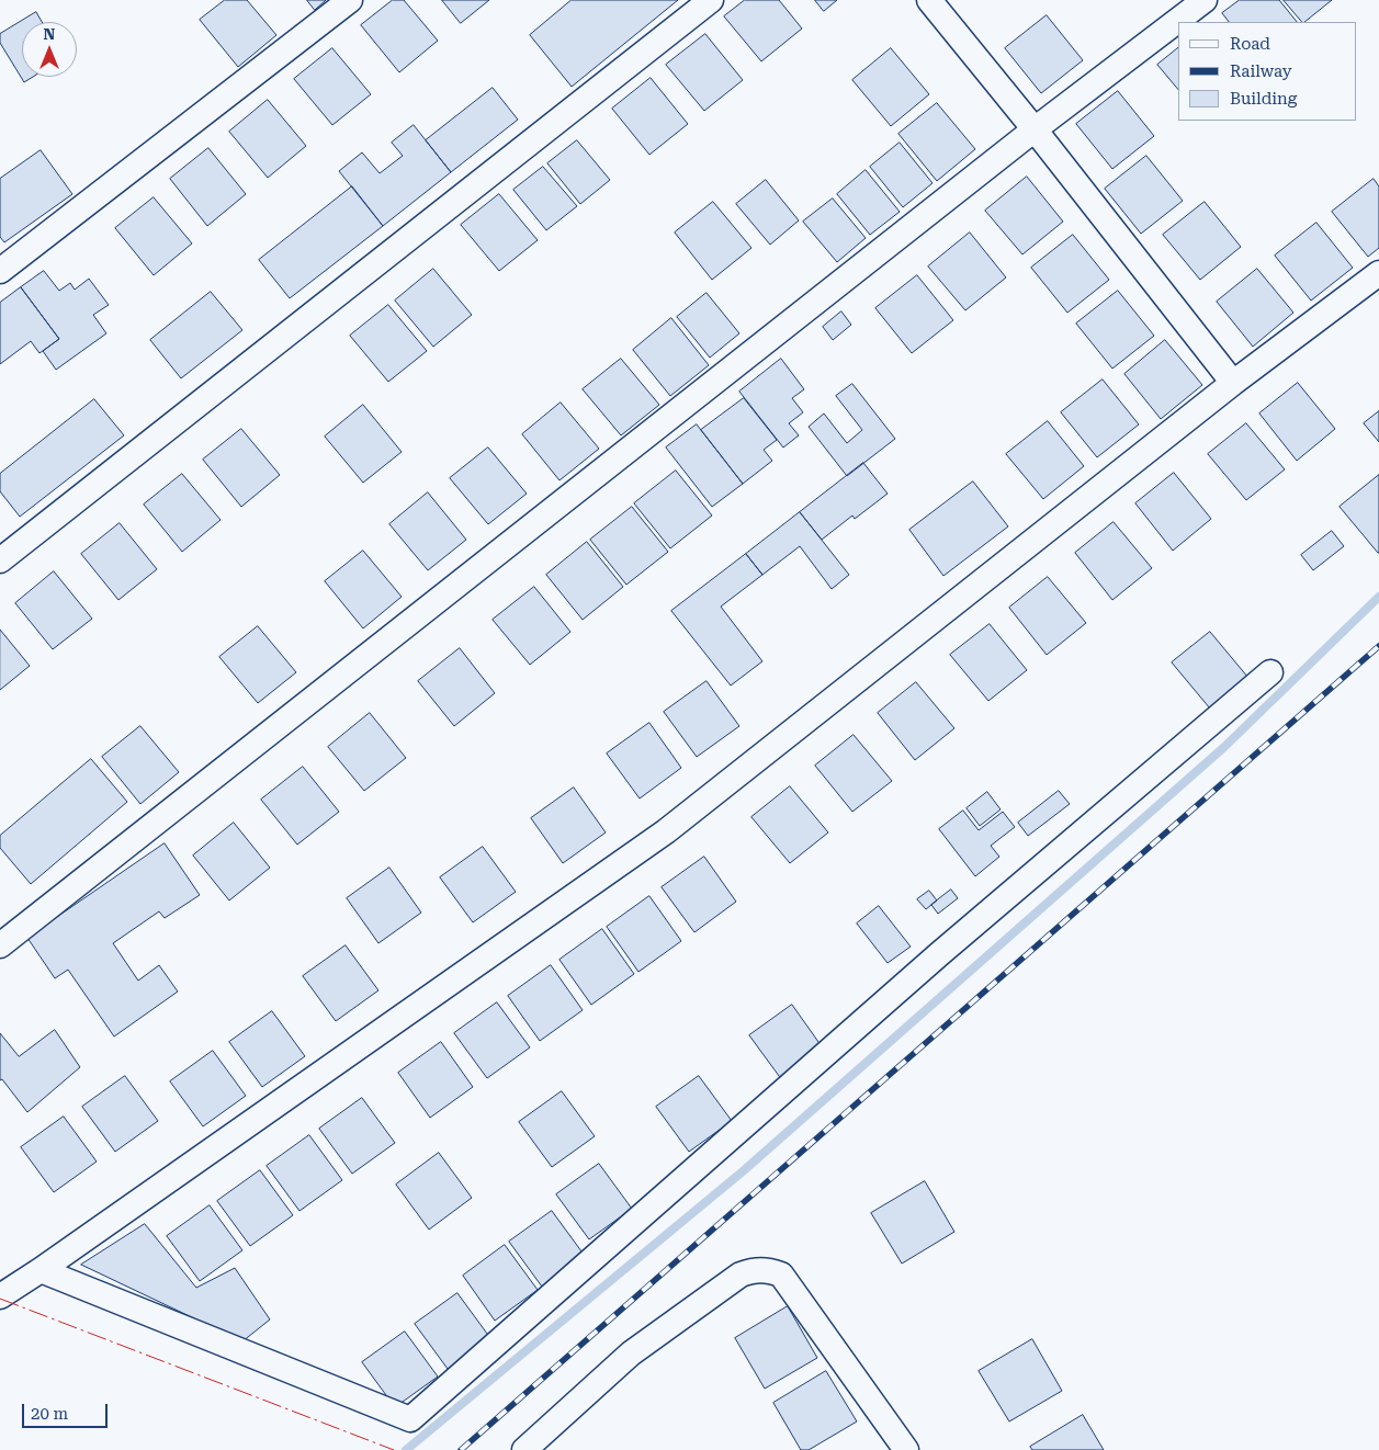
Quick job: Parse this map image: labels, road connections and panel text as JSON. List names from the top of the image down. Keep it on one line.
{"legend":["Road","Railway","Building"],"scale_bar":"20 m","north":"top"}
